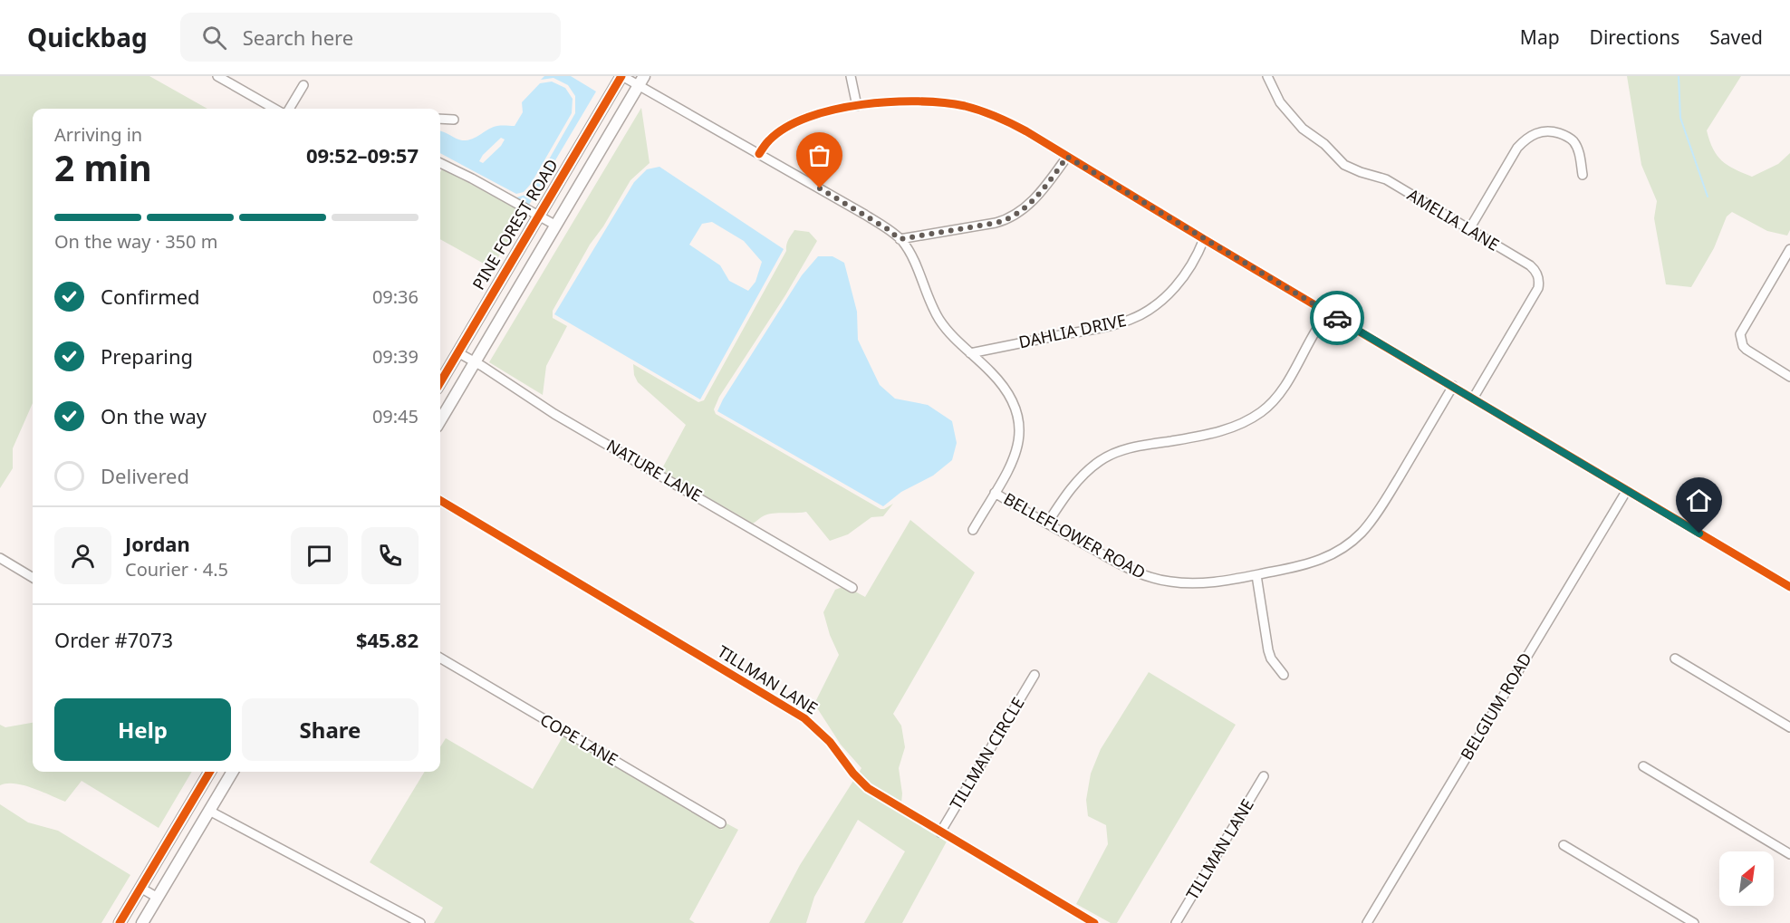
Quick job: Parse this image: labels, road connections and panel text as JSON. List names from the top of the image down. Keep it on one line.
{"streets":{"main road":["PINE FOREST ROAD"],"street":["AMELIA LANE","DAHLIA DRIVE","NATURE LANE","BELLEFLOWER ROAD","TILLMAN LANE","BELGIUM ROAD","COPE LANE","TILLMAN CIRCLE"]},"crossings":[["PINE FOREST ROAD","NATURE LANE"],["TILLMAN LANE","TILLMAN CIRCLE"]],"north":"top right","page":{"header":"Quickbag","search":"Search here","nav":["Map","Directions","Saved"],"heading":["2 min","Arriving in","09:52–09:57"],"panel":["Jordan","Courier · 4.5","Order #7073","$45.82"],"bar":"On the way · 350 m","list":[["Confirmed","09:36"],["Preparing","09:39"],["On the way","09:45"],"Delivered"],"buttons":["Help","Share"]}}
